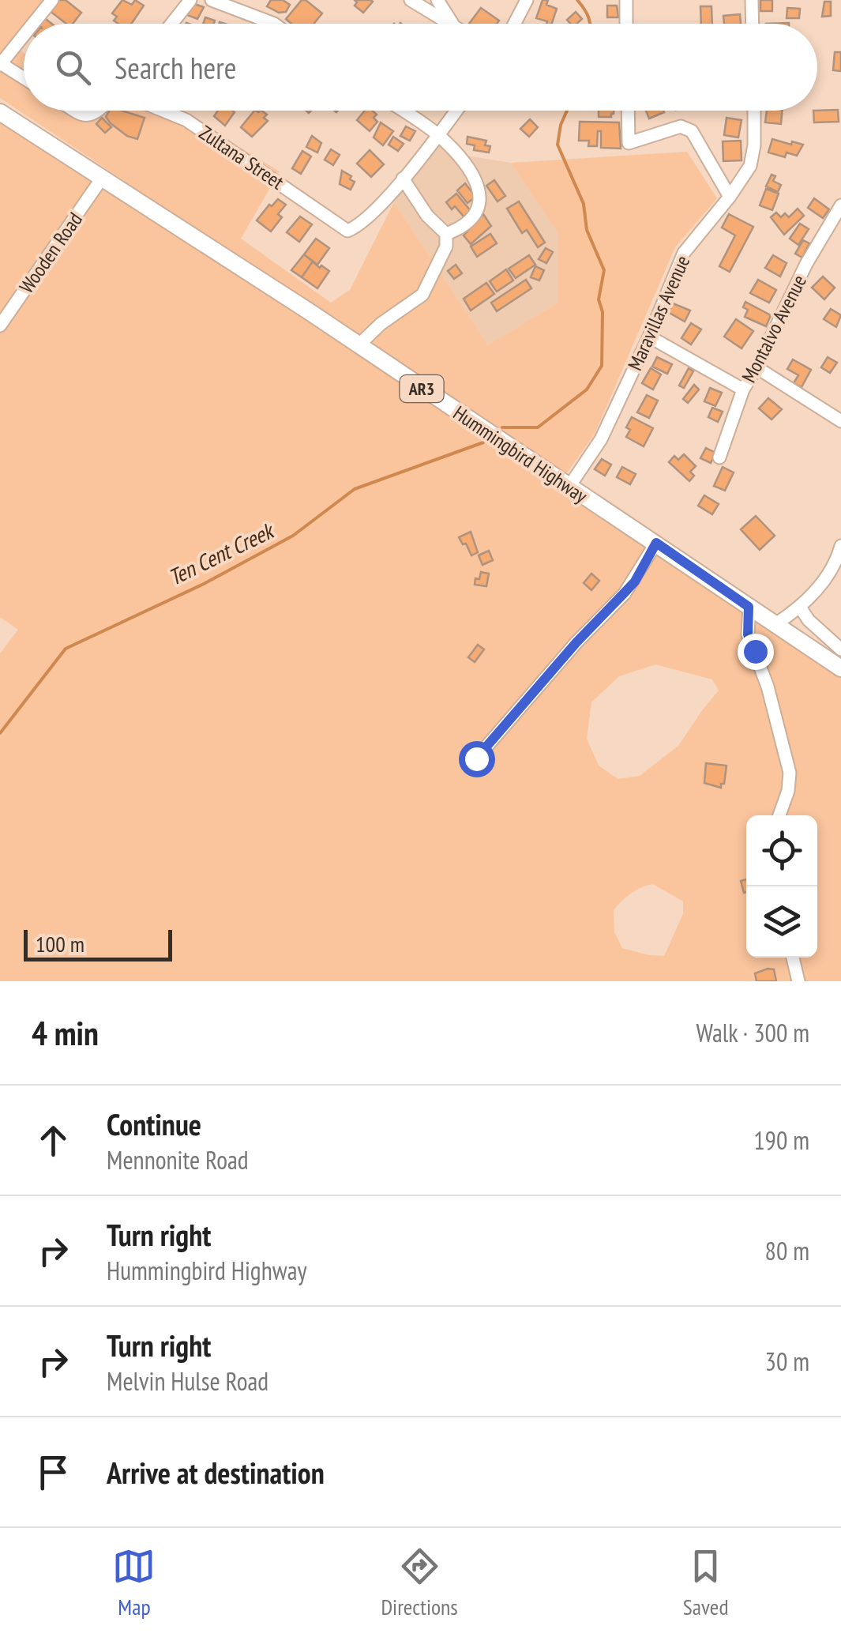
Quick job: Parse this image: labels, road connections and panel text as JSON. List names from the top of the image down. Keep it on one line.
{"streets":{"main road":["AR3","Hummingbird Highway"],"street":["Zultana Street","Wooden Road","Maravillas Avenue","Montalvo Avenue"]},"crossings":[["Wooden Road","Hummingbird Highway"],["Maravillas Avenue","Hummingbird Highway"]],"water":["Ten Cent Creek"],"scale_bar":"100 m","page":{"search":"Search here","scale":"100 m","heading":["4 min","Walk · 300 m"],"list":[["Continue","Mennonite Road","190 m"],["Turn right","Hummingbird Highway","80 m"],["Turn right","Melvin Hulse Road","30 m"],"Arrive at destination"],"nav":["Map","Directions","Saved"]}}
